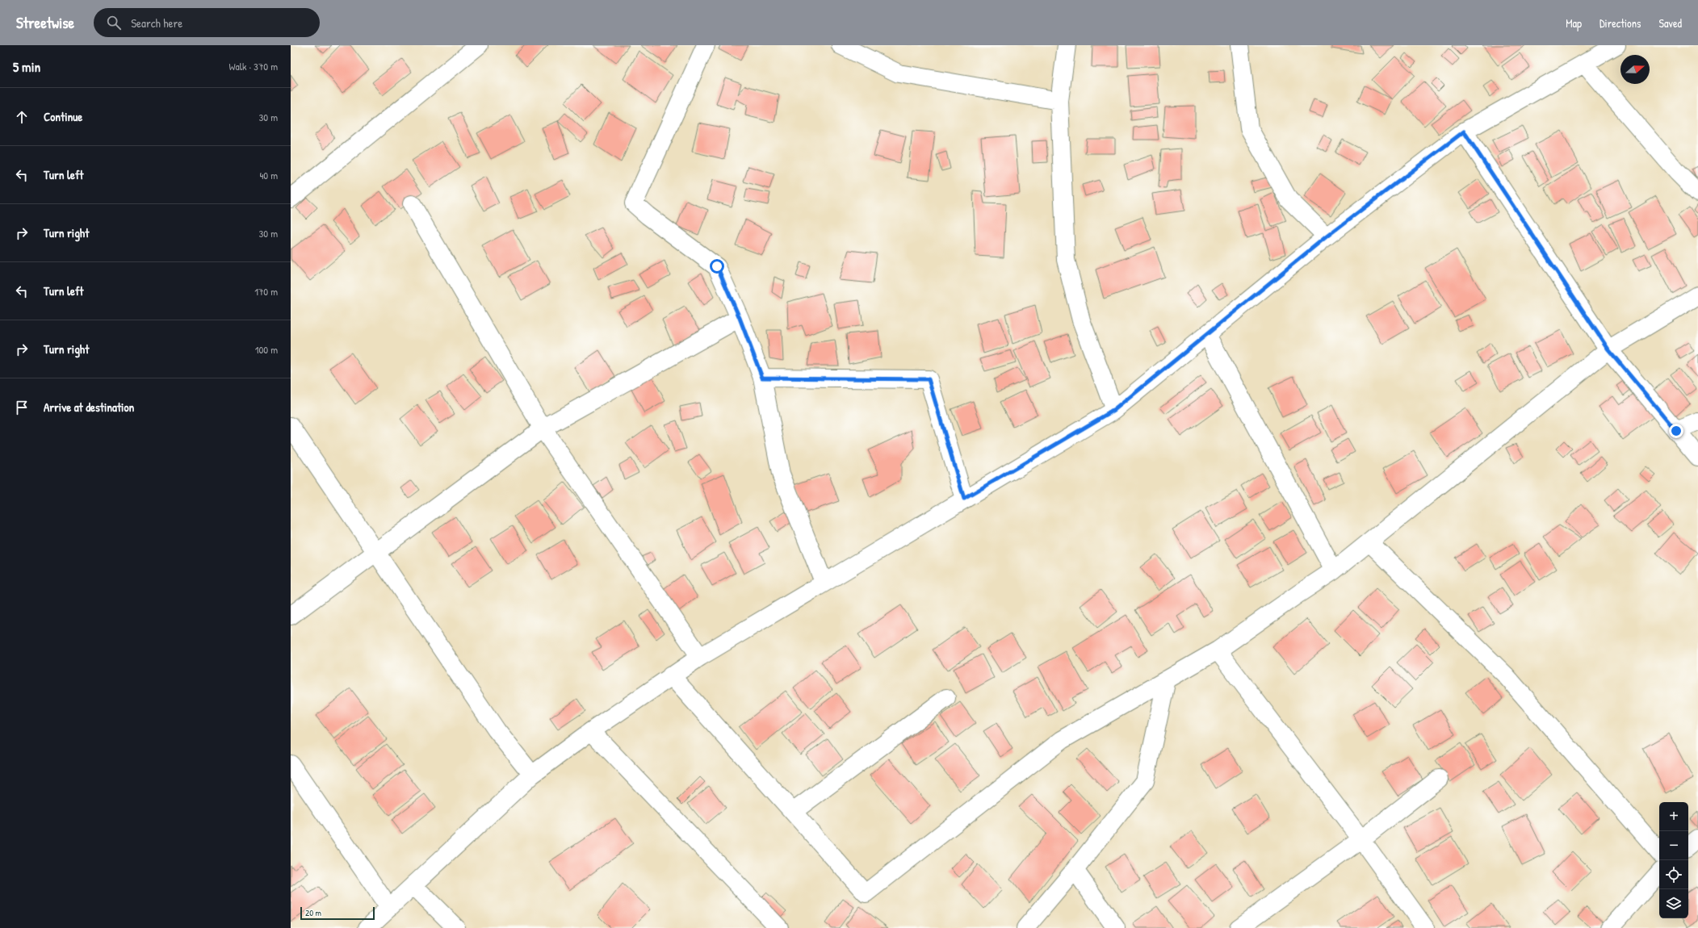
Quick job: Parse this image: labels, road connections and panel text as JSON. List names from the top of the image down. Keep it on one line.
{"scale_bar":"20 m","north":"right","page":{"header":"Streetwise","search":"Search here","nav":["Map","Directions","Saved"],"heading":["5 min","Walk · 370 m"],"list":[["Continue","30 m"],["Turn left","40 m"],["Turn right","30 m"],["Turn left","170 m"],["Turn right","100 m"],"Arrive at destination"],"map_buttons":["+","−"],"scale":"20 m"}}
